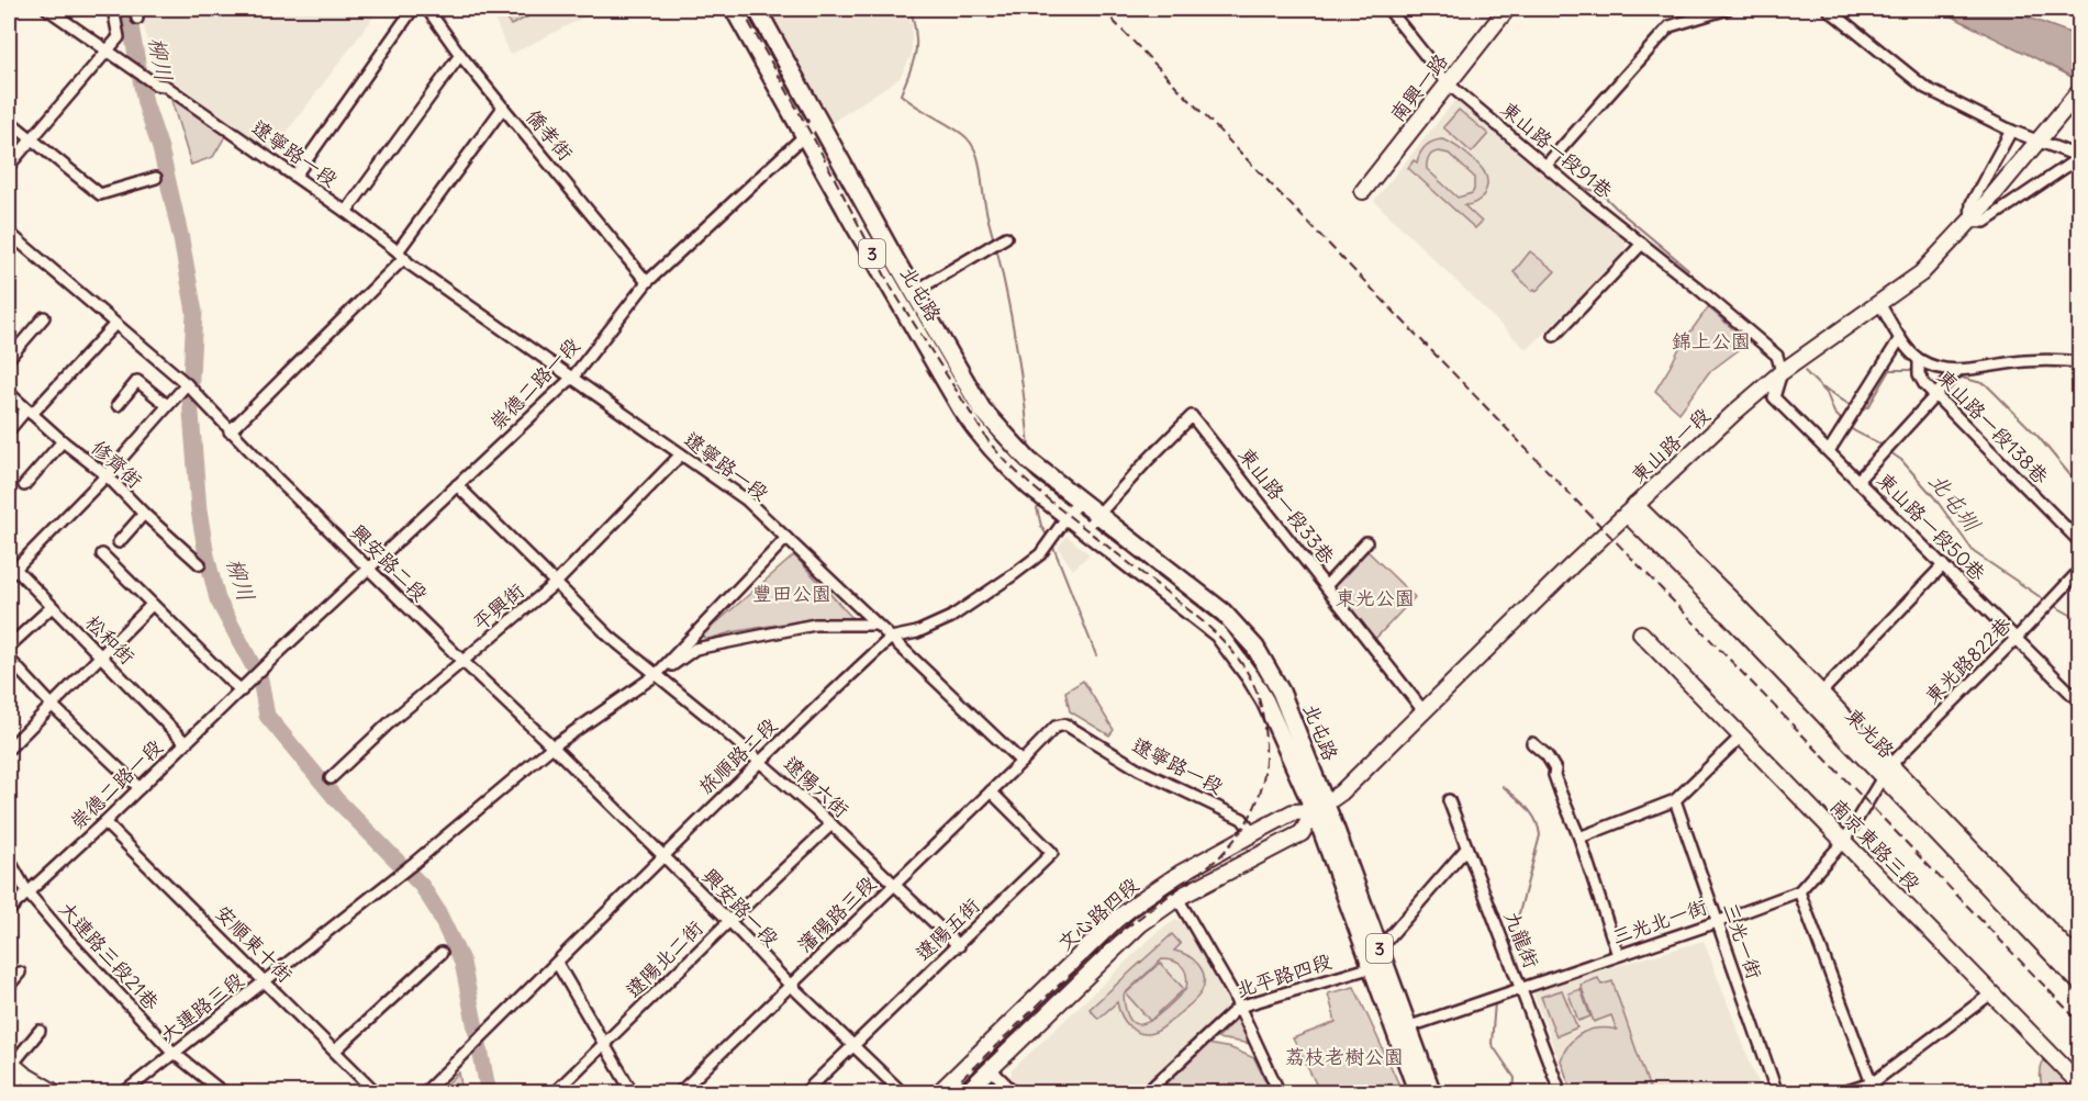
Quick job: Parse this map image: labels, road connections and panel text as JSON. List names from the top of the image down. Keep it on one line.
{"streets":{"main road":["3","北屯路"],"street":["南興一路","僑孝街","東山路一段91巷","遼寧路一段","崇德二路一段","東山路一段138巷","東山路一段","修齊街","東山路一段33巷","東山路一段50巷","興安路二段","平興街","松和街","東光路822巷","東光路","旅順路二段","遼陽六街","南京東路三段","興安路一段","瀋陽路三段","文心路四段","三光北一街","遼陽五街","九龍街","三光一街","安順東十街","大連路三段21巷","遼陽北二街","北平路四段","大連路三段"]},"crossings":[["南興一路","東山路一段91巷"],["僑孝街","崇德二路一段"],["東山路一段91巷","東山路一段"],["東山路一段91巷","東山路一段50巷"],["遼寧路一段","崇德二路一段"],["遼寧路一段","平興街"],["遼寧路一段","旅順路二段"],["遼寧路一段","瀋陽路三段"],["遼寧路一段","文心路四段"],["北屯路","崇德二路一段"],["北屯路","東山路一段"],["北屯路","東山路一段33巷"],["北屯路","旅順路二段"],["北屯路","文心路四段"],["北屯路","三光北一街"],["北屯路","北平路四段"],["崇德二路一段","興安路二段"],["崇德二路一段","松和街"],["崇德二路一段","遼陽六街"],["崇德二路一段","安順東十街"],["崇德二路一段","大連路三段21巷"],["東山路一段","東山路一段33巷"],["東山路一段","東山路一段50巷"],["東山路一段","東光路"],["東山路一段","文心路四段"],["東山路一段50巷","東光路822巷"],["興安路二段","平興街"],["興安路二段","興安路一段"],["興安路二段","大連路三段"],["平興街","遼陽六街"],["東光路822巷","東光路"],["東光路822巷","三光北一街"],["東光路","三光北一街"],["旅順路二段","遼陽六街"],["旅順路二段","興安路一段"],["遼陽六街","瀋陽路三段"],["遼陽六街","遼陽五街"],["遼陽六街","遼陽北二街"],["南京東路三段","三光北一街"],["興安路一段","瀋陽路三段"],["興安路一段","遼陽五街"],["興安路一段","遼陽北二街"],["興安路一段","大連路三段"],["瀋陽路三段","遼陽五街"],["三光北一街","九龍街"],["三光北一街","三光一街"],["安順東十街","大連路三段"],["大連路三段21巷","大連路三段"]],"water":["柳川","北屯圳"],"parks":["錦上公園","豐田公園","東光公園","荔枝老樹公園"]}
